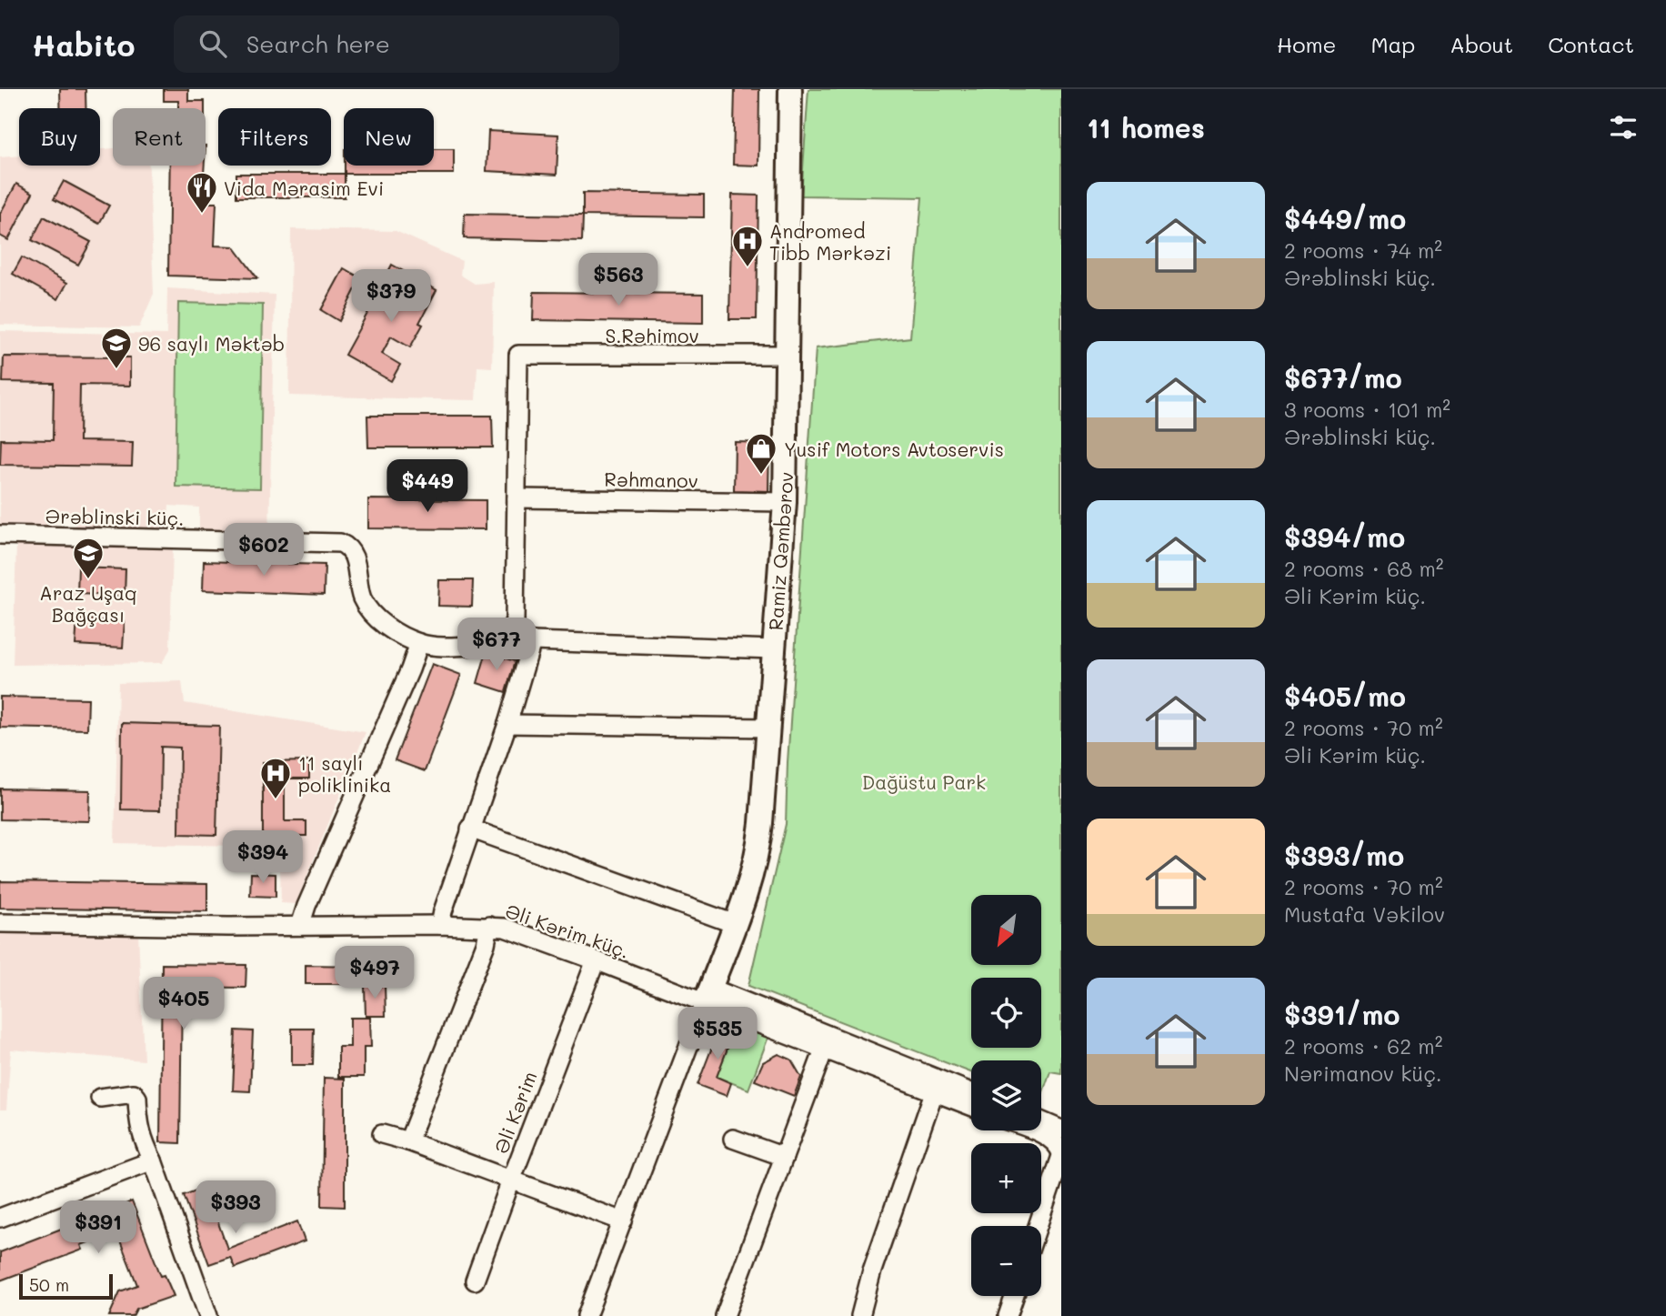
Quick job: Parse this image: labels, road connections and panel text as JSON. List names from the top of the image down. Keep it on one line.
{"streets":{"main road":["Ramiz Qəmbərov"],"street":["S.Rəhimov","Rəhmanov","Ərəblinski küç.","Əli Kərim küç.","Əli Kərim"]},"crossings":[["S.Rəhimov","Rəhmanov"],["S.Rəhimov","Ramiz Qəmbərov"],["Rəhmanov","Ramiz Qəmbərov"],["Ramiz Qəmbərov","Əli Kərim küç."],["Əli Kərim küç.","Əli Kərim"]],"parks":["Dağüstu Park"],"places":{"restaurant":["Vida Mərasim Evi"],"hospital":["Andromed Tibb Mərkəzi","11 saylı poliklinika"],"school or university":["96 saylı Məktəb","Araz Uşaq Bağçası"],"shop":["Yusif Motors Avtoservis"]},"scale_bar":"50 m","north":"bottom left","page":{"header":"Habito","search":"Search here","nav":["Home","Map","About","Contact"],"heading":"11 homes","chip":["Buy","Rent","Filters","New"],"list":[{"name":"$449/mo","note":"2 rooms · 74 m² · Ərəblinski küç."},{"name":"$677/mo","note":"3 rooms · 101 m² · Ərəblinski küç."},{"name":"$394/mo","note":"2 rooms · 68 m² · Əli Kərim küç."},{"name":"$405/mo","note":"2 rooms · 70 m² · Əli Kərim küç."},{"name":"$393/mo","note":"2 rooms · 70 m² · Mustafa Vəkilov"},{"name":"$391/mo","note":"2 rooms · 62 m² · Nərimanov küç."}],"price":["$563","$379","$449","$602","$677","$394","$497","$405","$535","$393","$391"],"map_buttons":["+","−"],"scale":"50 m"}}
